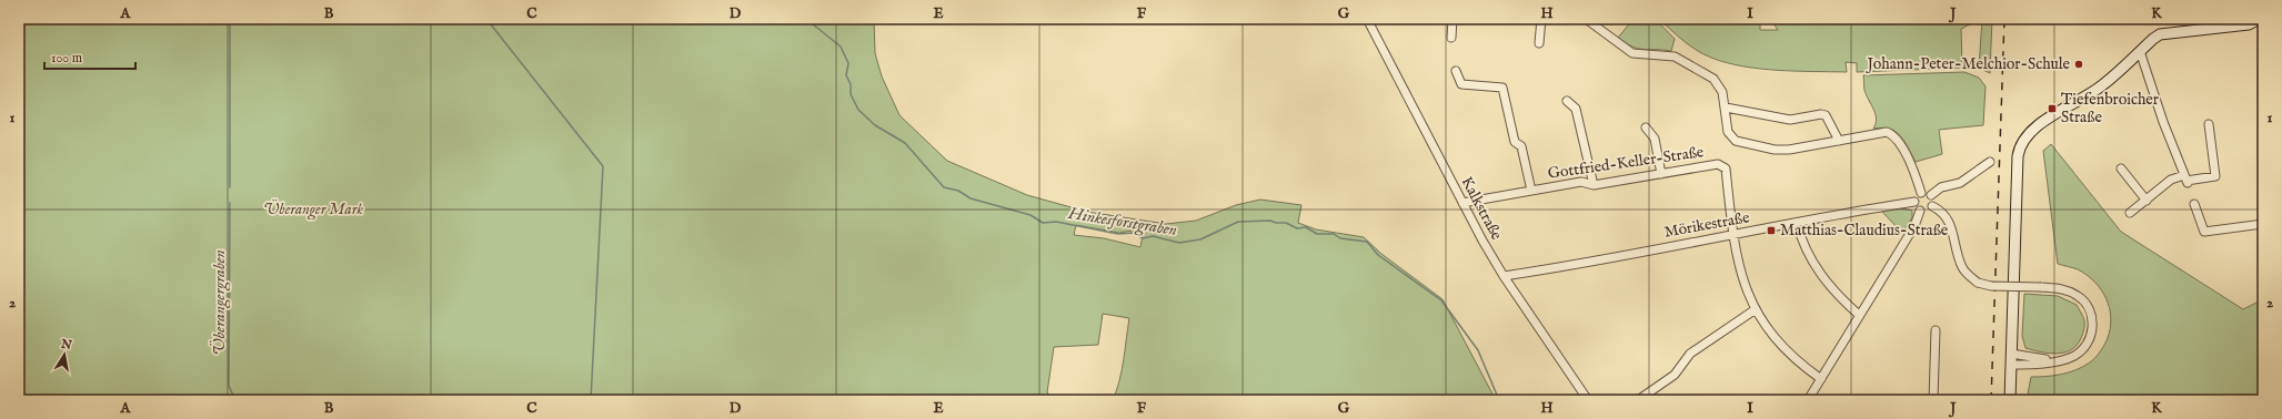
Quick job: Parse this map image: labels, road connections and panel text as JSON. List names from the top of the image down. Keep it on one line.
{"streets":{"street":["Gottfried-Keller-Straße","Kalkstraße","Mörikestraße"]},"crossings":[["Gottfried-Keller-Straße","Kalkstraße"],["Gottfried-Keller-Straße","Mörikestraße"],["Kalkstraße","Mörikestraße"]],"water":["Hinkesforstgraben","Überangergraben"],"parks":["Überanger Mark"],"places":{"other":["Johann-Peter-Melchior-Schule"],"transit":["Tiefenbroicher Straße","Matthias-Claudius-Straße"]},"scale_bar":"100 m","north":"top","grid":{"columns":["A","B","C","D","E","F","G","H","I","J","K"],"rows":["1","2"]}}
